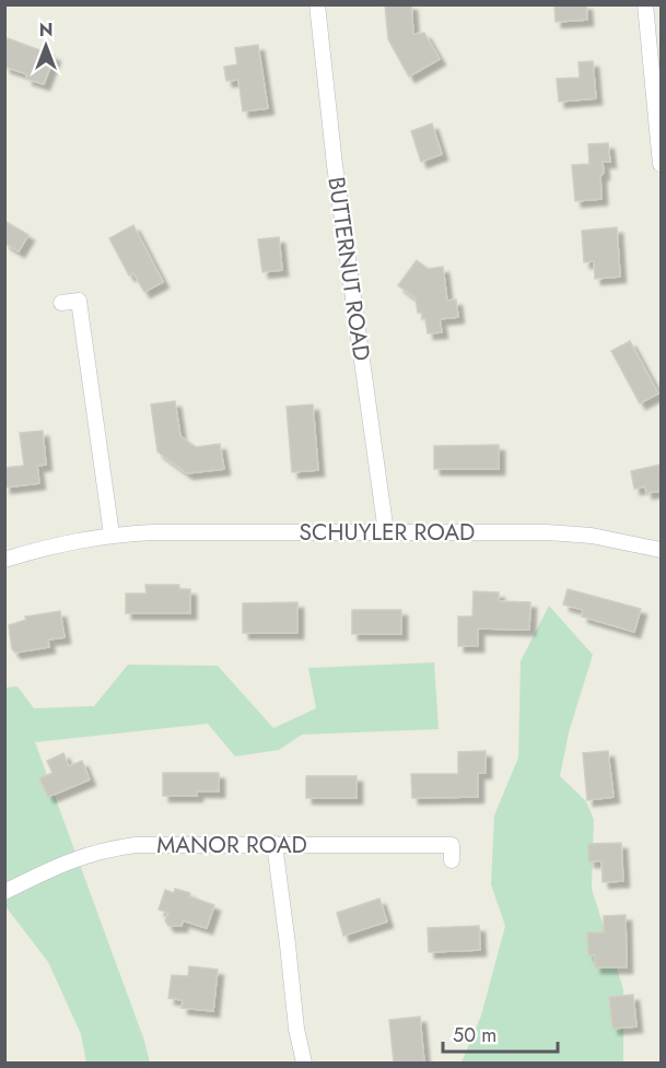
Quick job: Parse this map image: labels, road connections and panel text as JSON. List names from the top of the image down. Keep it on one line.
{"streets":{"street":["BUTTERNUT ROAD","SCHUYLER ROAD","MANOR ROAD"]},"crossings":[["BUTTERNUT ROAD","SCHUYLER ROAD"]],"scale_bar":"50 m","north":"top"}
